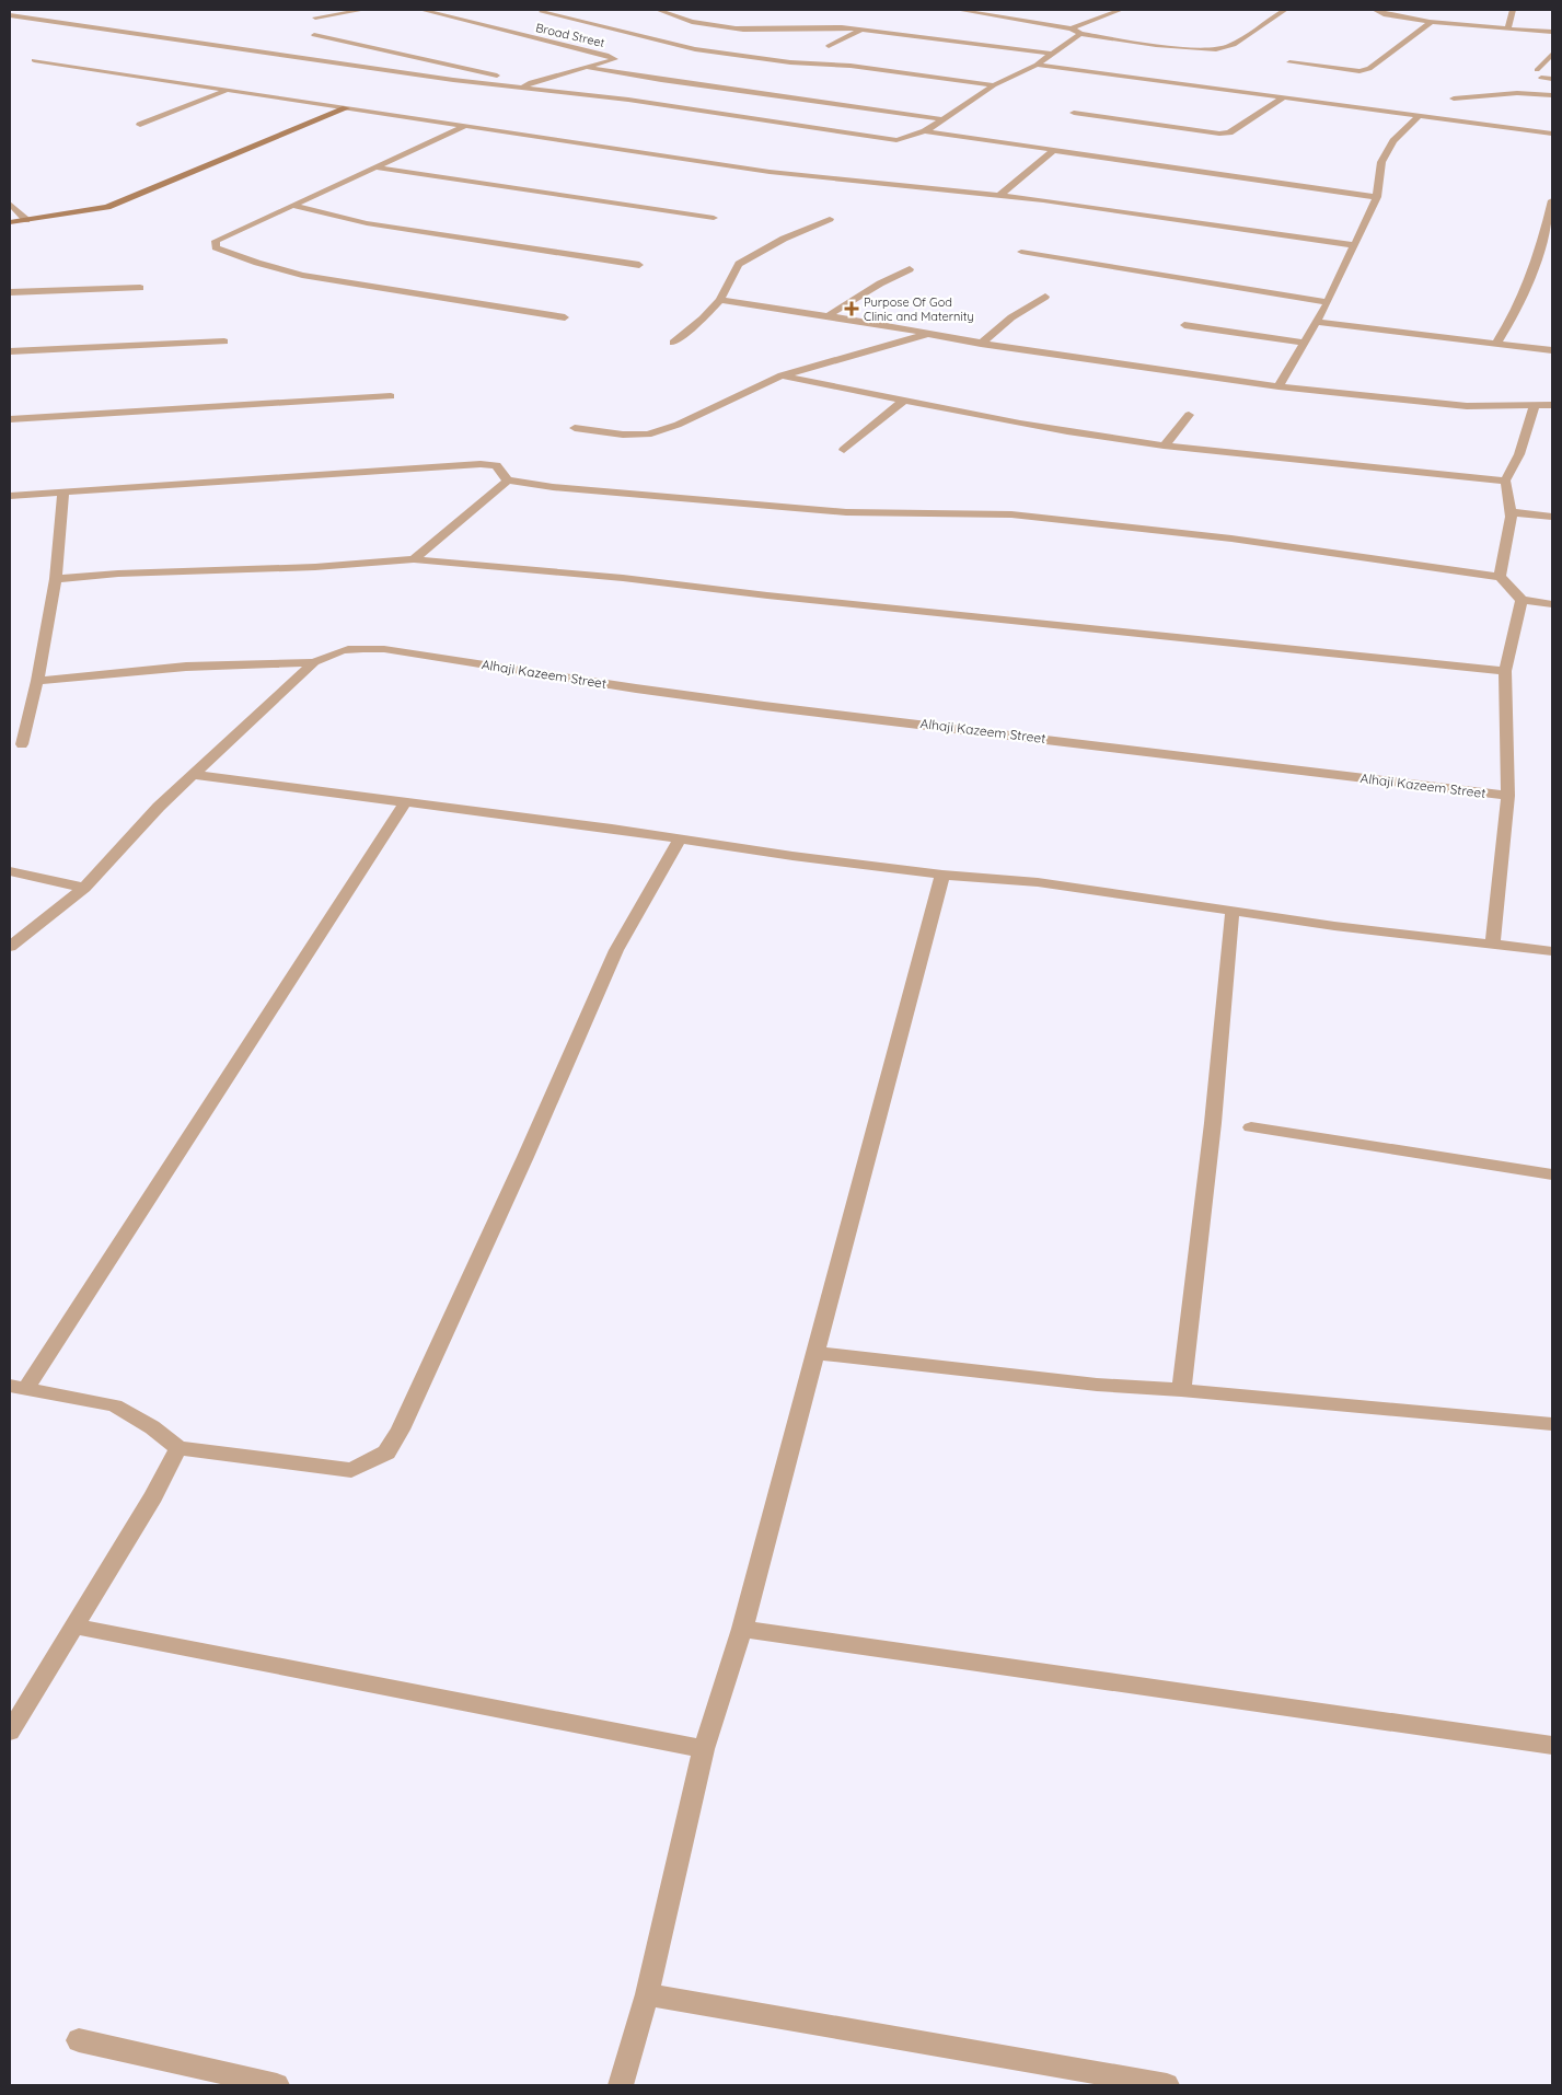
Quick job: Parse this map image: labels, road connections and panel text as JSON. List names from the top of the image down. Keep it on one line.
{"streets":{"street":["Broad Street","Alhaji Kazeem Street"]},"places":{"health":["Purpose Of God Clinic and Maternity"]}}
